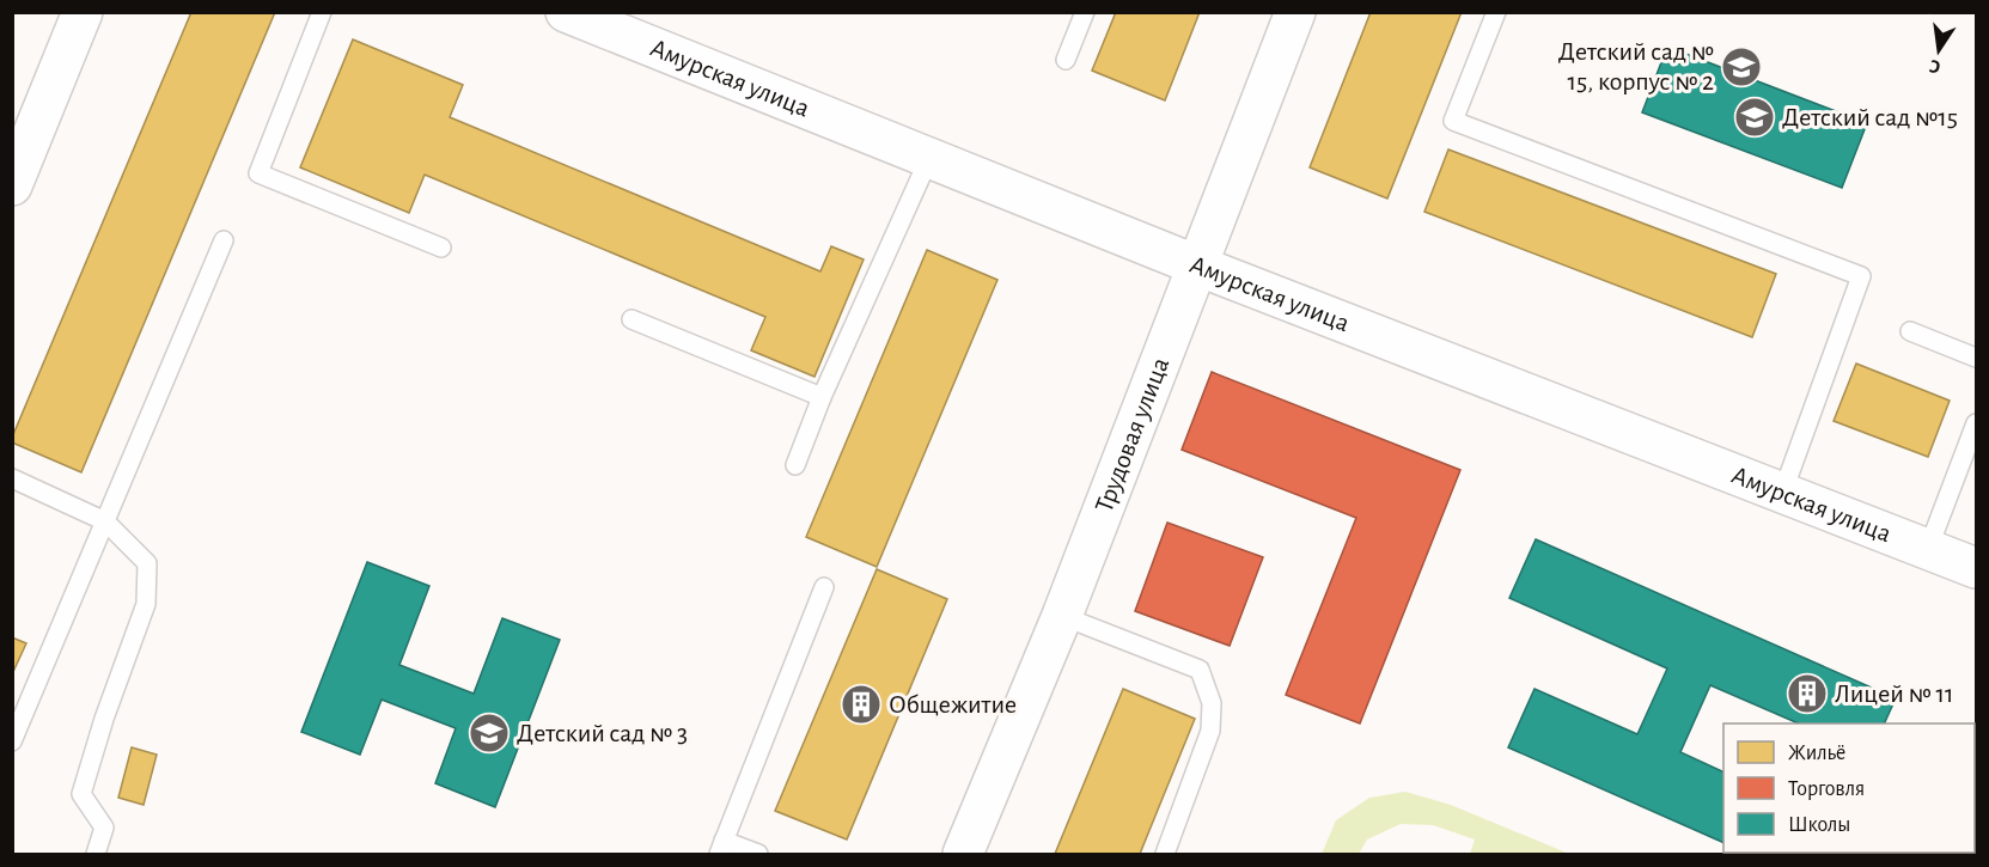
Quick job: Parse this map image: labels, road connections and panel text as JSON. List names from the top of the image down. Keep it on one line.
{"streets":{"street":["Амурская улица","Трудовая улица"]},"crossings":[["Амурская улица","Трудовая улица"]],"places":{"school or university":["Детский сад № 15, корпус № 2","Детский сад №15","Детский сад № 3"],"building":["Лицей № 11","Общежитие"]},"legend":["Жильё","Торговля","Школы"],"north":"bottom"}
